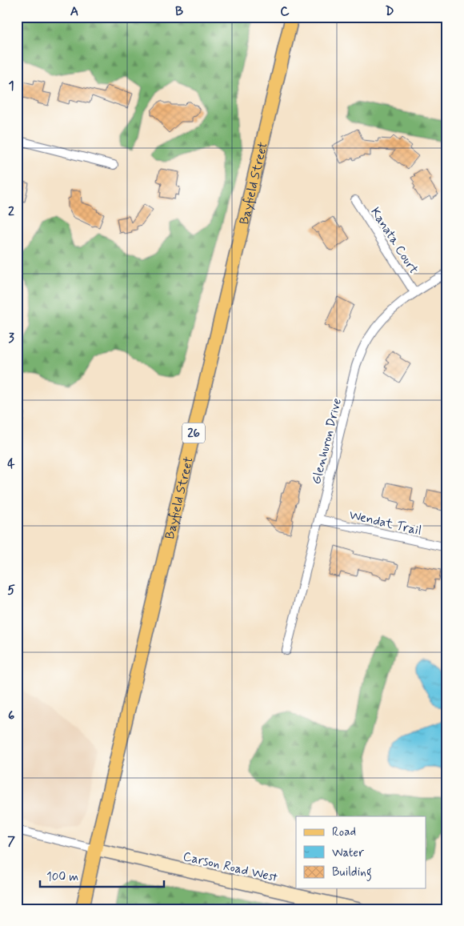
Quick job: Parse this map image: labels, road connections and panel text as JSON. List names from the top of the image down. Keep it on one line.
{"streets":{"main road":["Bayfield Street","26"],"street":["Kanata Court","Glenhuron Drive","Wendat Trail","Carson Road West"]},"crossings":[["Bayfield Street","Carson Road West"],["Kanata Court","Glenhuron Drive"],["Glenhuron Drive","Wendat Trail"]],"legend":["Road","Water","Building"],"scale_bar":"100 m","grid":{"columns":["A","B","C","D"],"rows":["1","2","3","4","5","6","7"]}}
